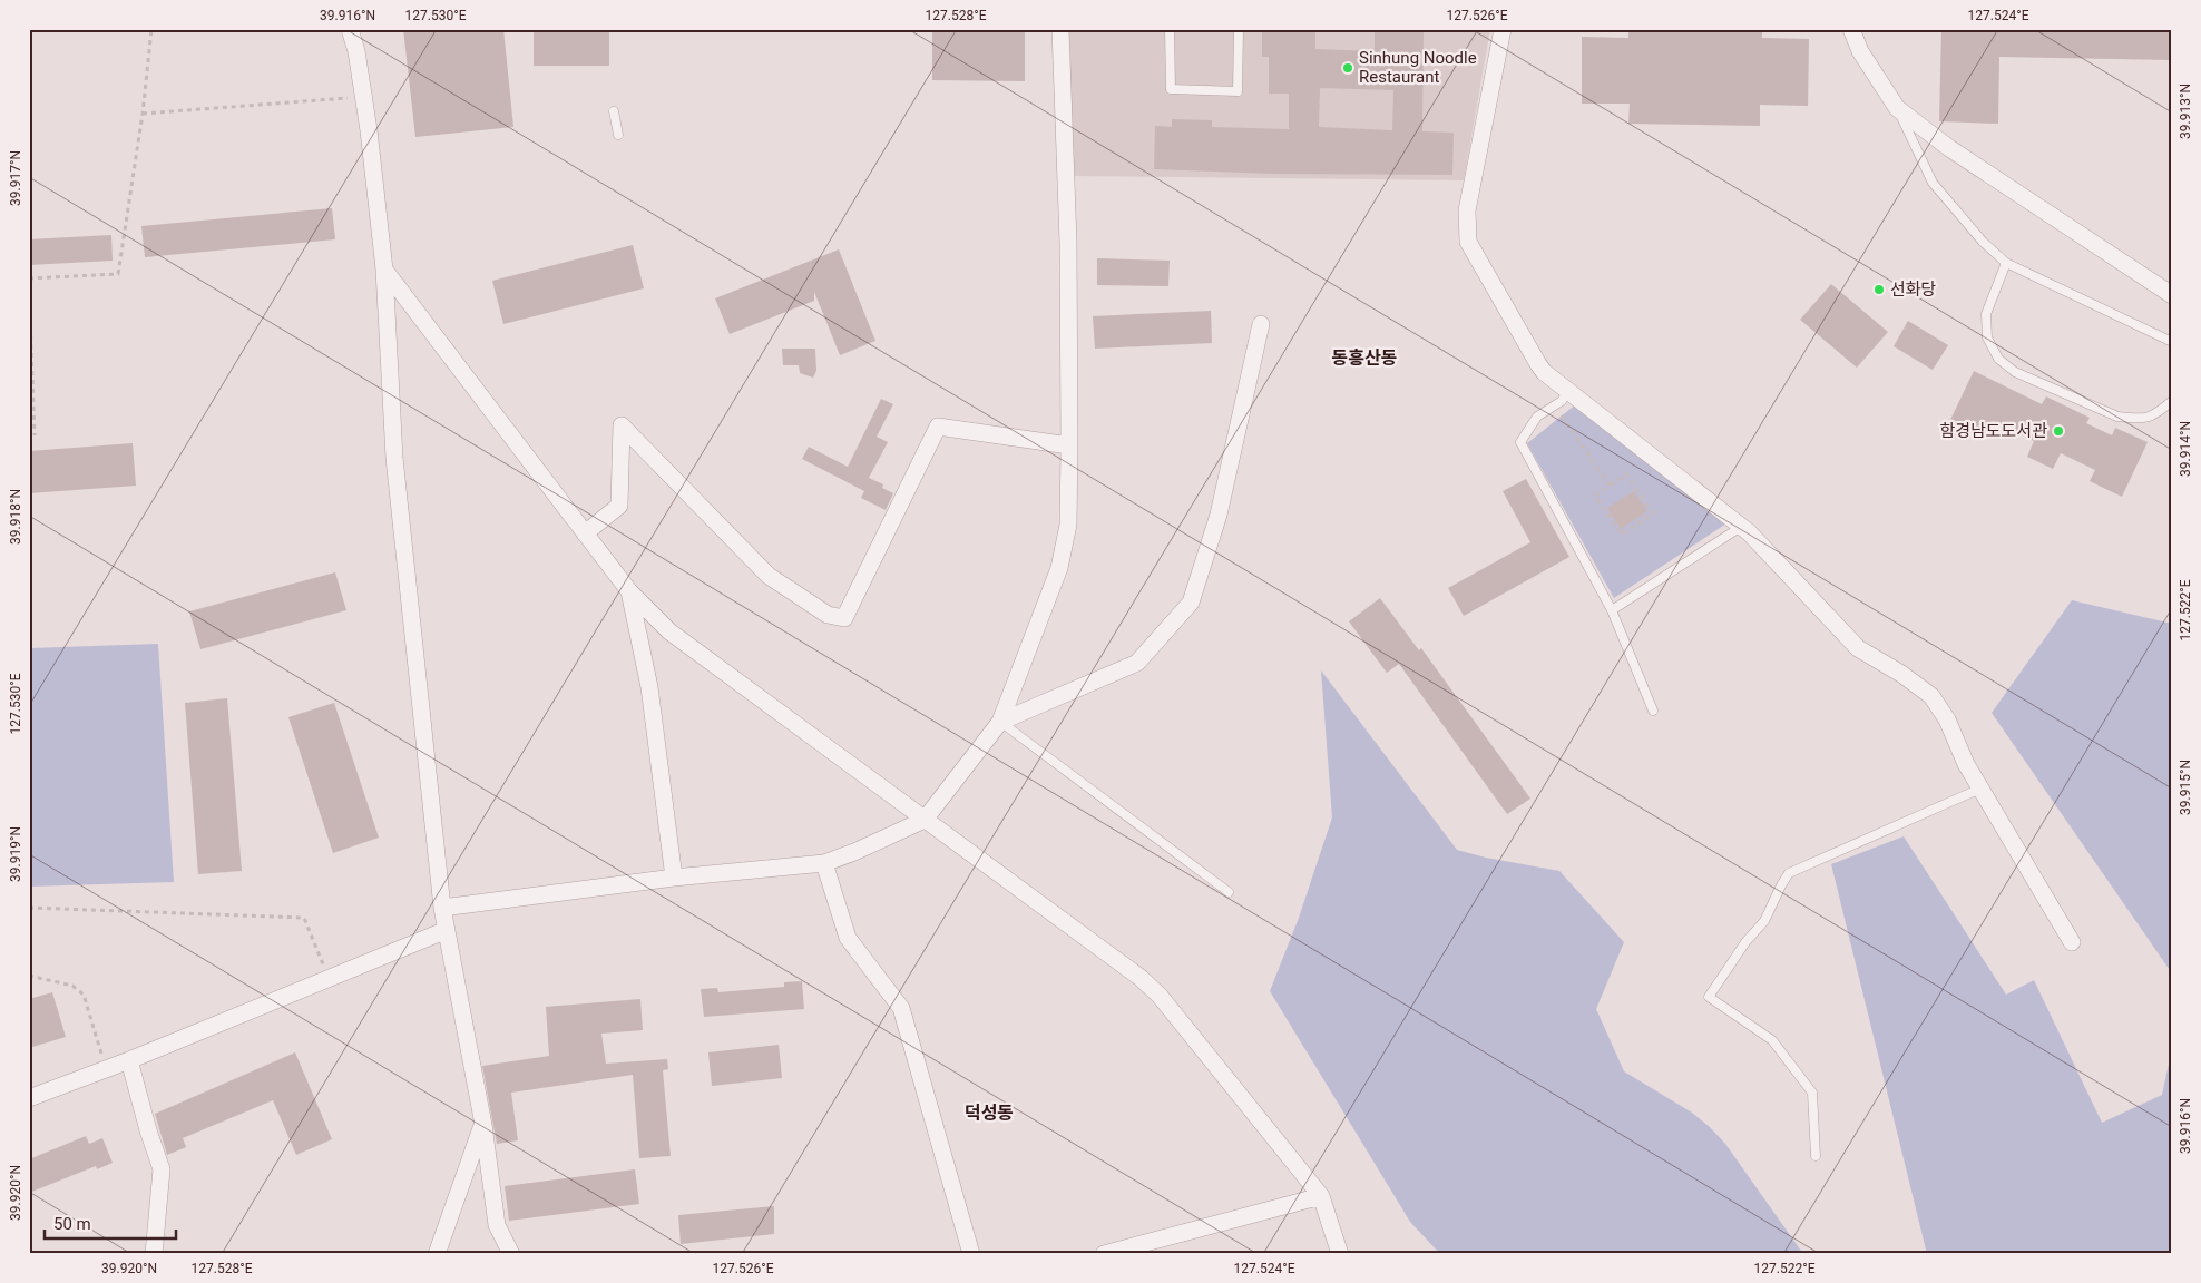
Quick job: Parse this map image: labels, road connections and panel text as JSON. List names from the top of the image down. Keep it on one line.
{"districts":["동흥산동","덕성동"],"places":["Sinhung Noodle Restaurant","선화당","함경남도도서관"],"scale_bar":"50 m","coordinates":["39.916°N","127.530°E","127.528°E","127.526°E","127.524°E","39.913°N","39.917°N","39.914°N","39.918°N","127.522°E","39.915°N","39.919°N","39.920°N"]}
